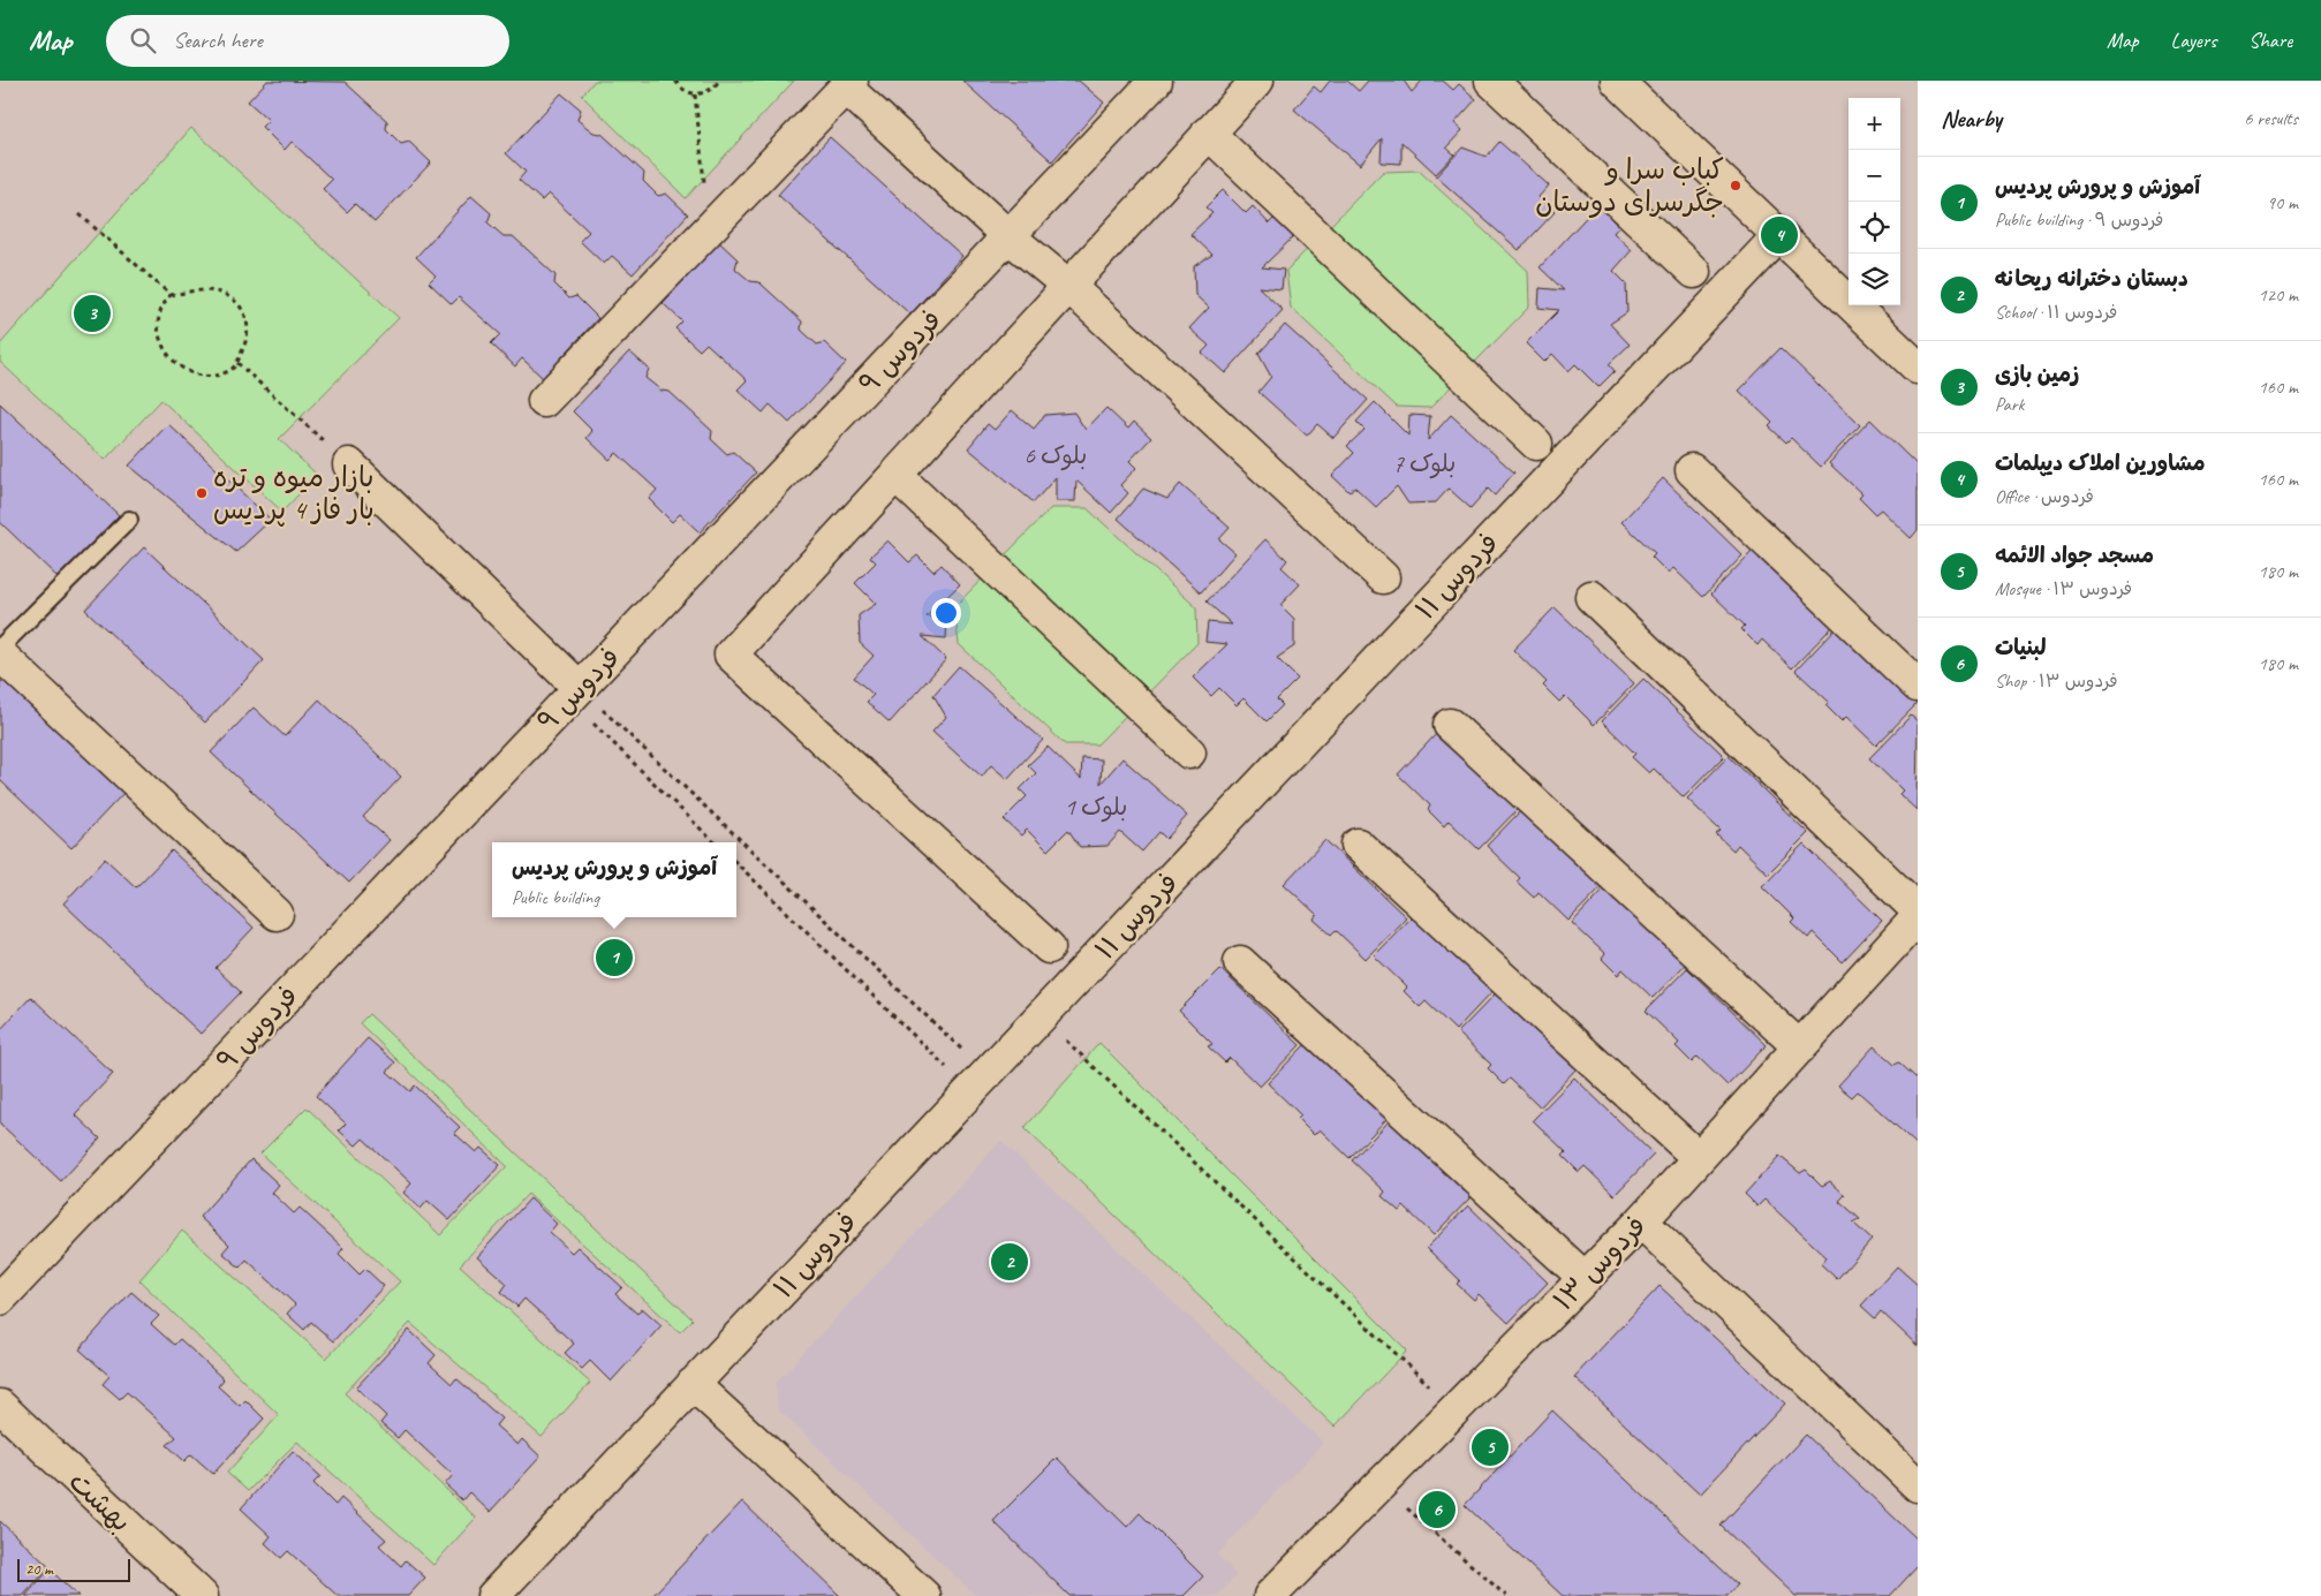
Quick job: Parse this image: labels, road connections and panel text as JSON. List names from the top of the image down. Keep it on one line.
{"streets":{"street":["فردوس ۹","فردوس ۱۱","فردوس ۱۳","بهشت"]},"places":["کباب سرا و جگرسرای دوستان","بازار میوه و تره بار فاز 4 پردیس"],"house_numbers":["بلوک 6","بلوک 7","بلوک 1"],"scale_bar":"20 m","page":{"header":"Map","search":"Search here","nav":["Map","Layers","Share"],"heading":["Nearby","6 results"],"map_buttons":["+","−"],"list":[{"mark":"1","name":"آموزش و پرورش پردیس","note":"Public building · فردوس ۹","value":"90 m"},{"mark":"2","name":"دبستان دخترانه ریحانه","note":"School · فردوس ۱۱","value":"120 m"},{"mark":"3","name":"زمین بازی","note":"Park","value":"160 m"},{"mark":"4","name":"مشاورین املاک دیپلمات","note":"Office · فردوس","value":"160 m"},{"mark":"5","name":"مسجد جواد الائمه","note":"Mosque · فردوس ۱۳","value":"180 m"},{"mark":"6","name":"لبنیات","note":"Shop · فردوس ۱۳","value":"180 m"}],"pins":["4","3","1","2","5","6"],"popup":["آموزش و پرورش پردیس","Public building"],"scale":"20 m"}}
